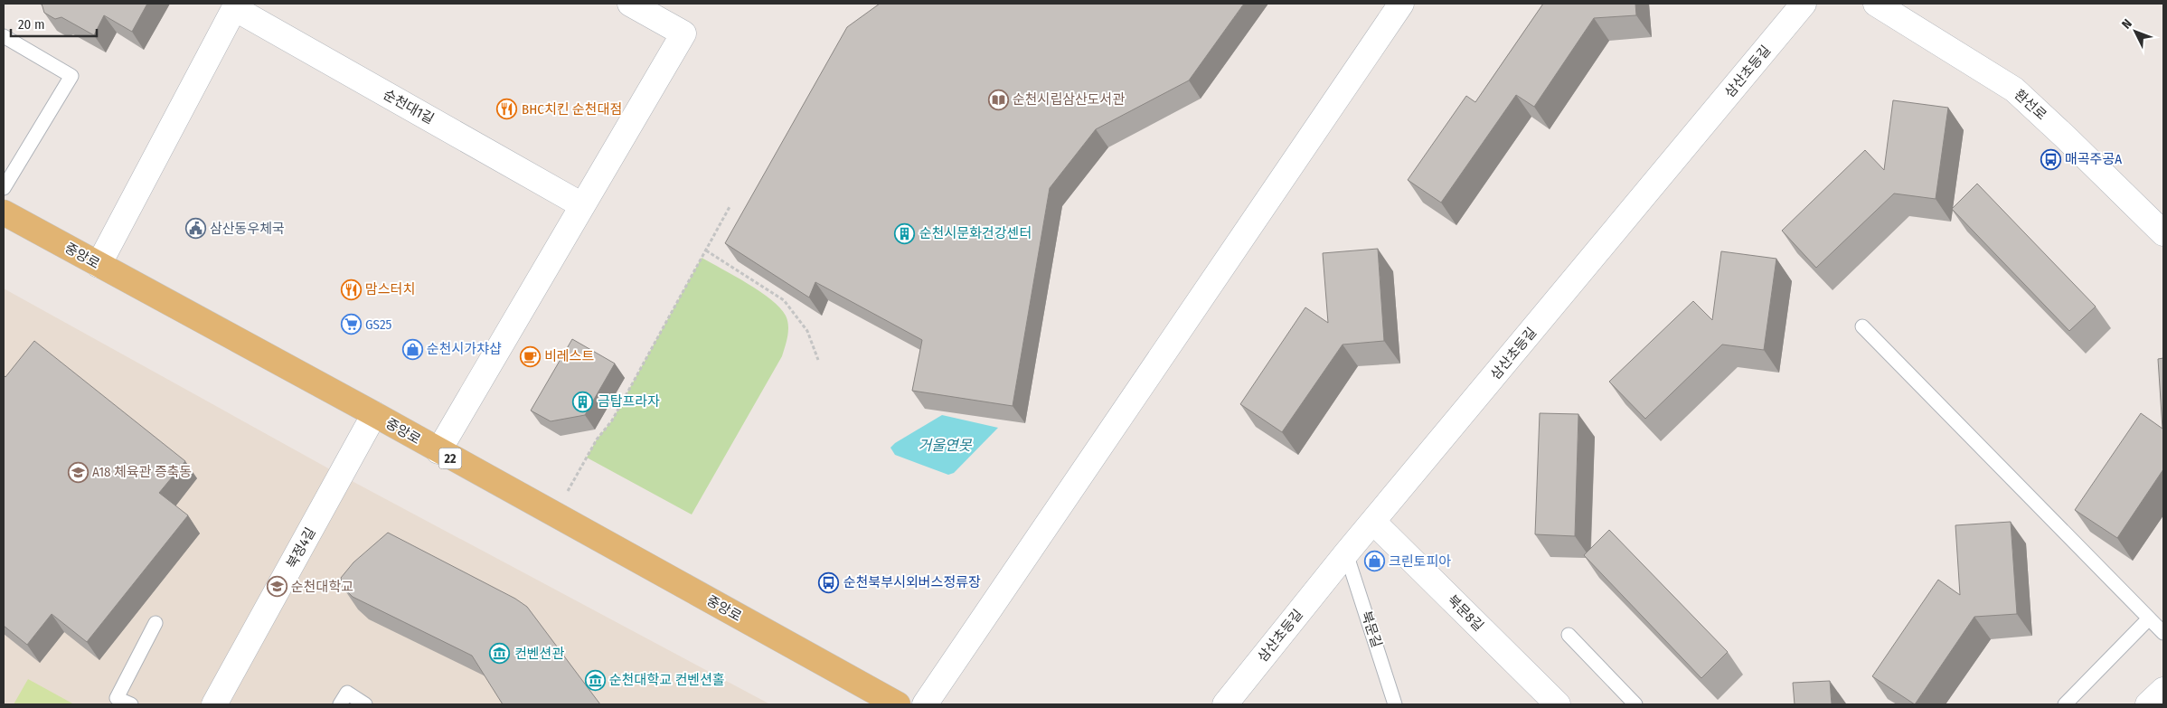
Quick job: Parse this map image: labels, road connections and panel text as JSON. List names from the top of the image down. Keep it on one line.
{"streets":{"main road":["중앙로","22"],"street":["삼산초등길","환선로","순천대1길","북정4길","북문8길"],"lane":["북문길"]},"crossings":[["삼산초등길","북문8길"],["삼산초등길","북문길"],["순천대1길","중앙로"],["중앙로","북정4길"]],"water":["거울연못"],"places":{"library":["순천시립삼산도서관"],"restaurant":["BHC치킨 순천대점","맘스터치"],"bus stop":["매곡주공A","순천북부시외버스정류장"],"public building":["삼산동우체국"],"building":["순천시문화건강센터","금탑프라자"],"supermarket":["GS25"],"shop":["순천시가챠샵","크린토피아"],"cafe":["비레스트"],"school or university":["A18 체육관 증축동","순천대학교"],"museum":["컨벤션관","순천대학교 컨벤션홀"]},"scale_bar":"20 m","north":"top left"}
